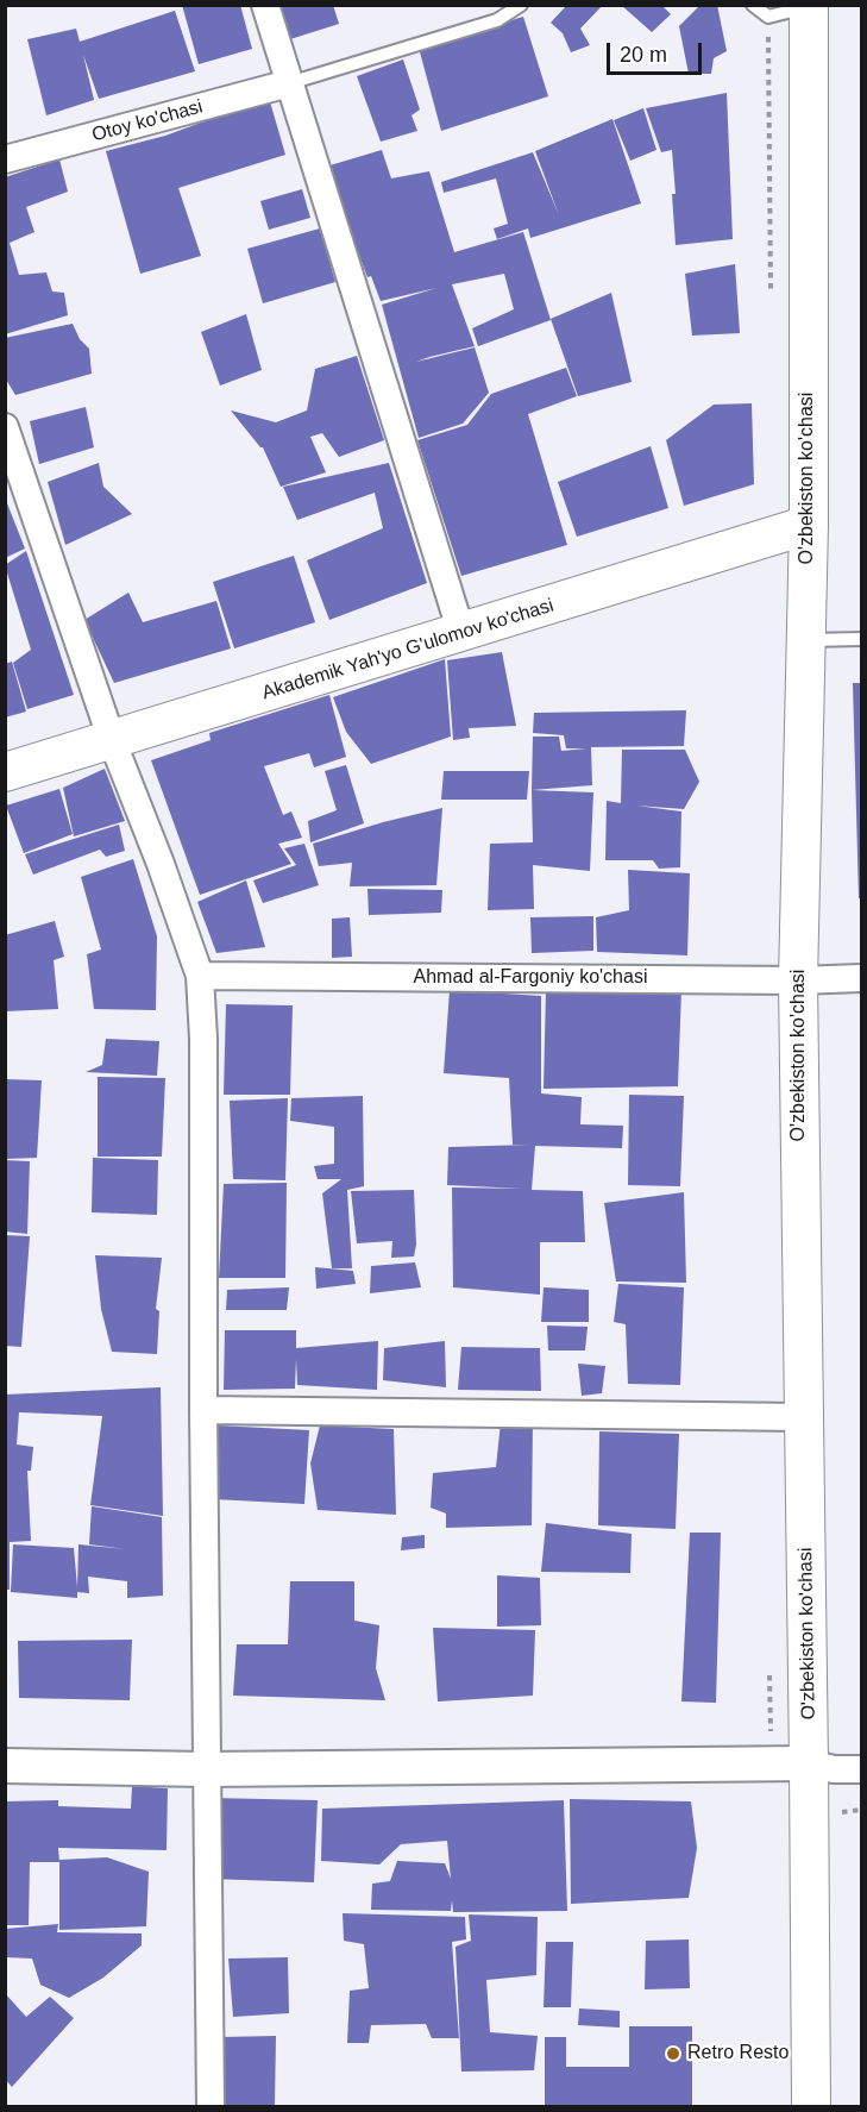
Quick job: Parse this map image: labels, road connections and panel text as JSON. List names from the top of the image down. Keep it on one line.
{"streets":{"main road":["O'zbekiston ko'chasi","Akademik Yah'yo G'ulomov ko'chasi"],"street":["Otoy ko'chasi","Ahmad al-Fargoniy ko'chasi"]},"crossings":[["O'zbekiston ko'chasi","Akademik Yah'yo G'ulomov ko'chasi"],["O'zbekiston ko'chasi","Ahmad al-Fargoniy ko'chasi"]],"places":["Retro Resto"],"scale_bar":"20 m"}
